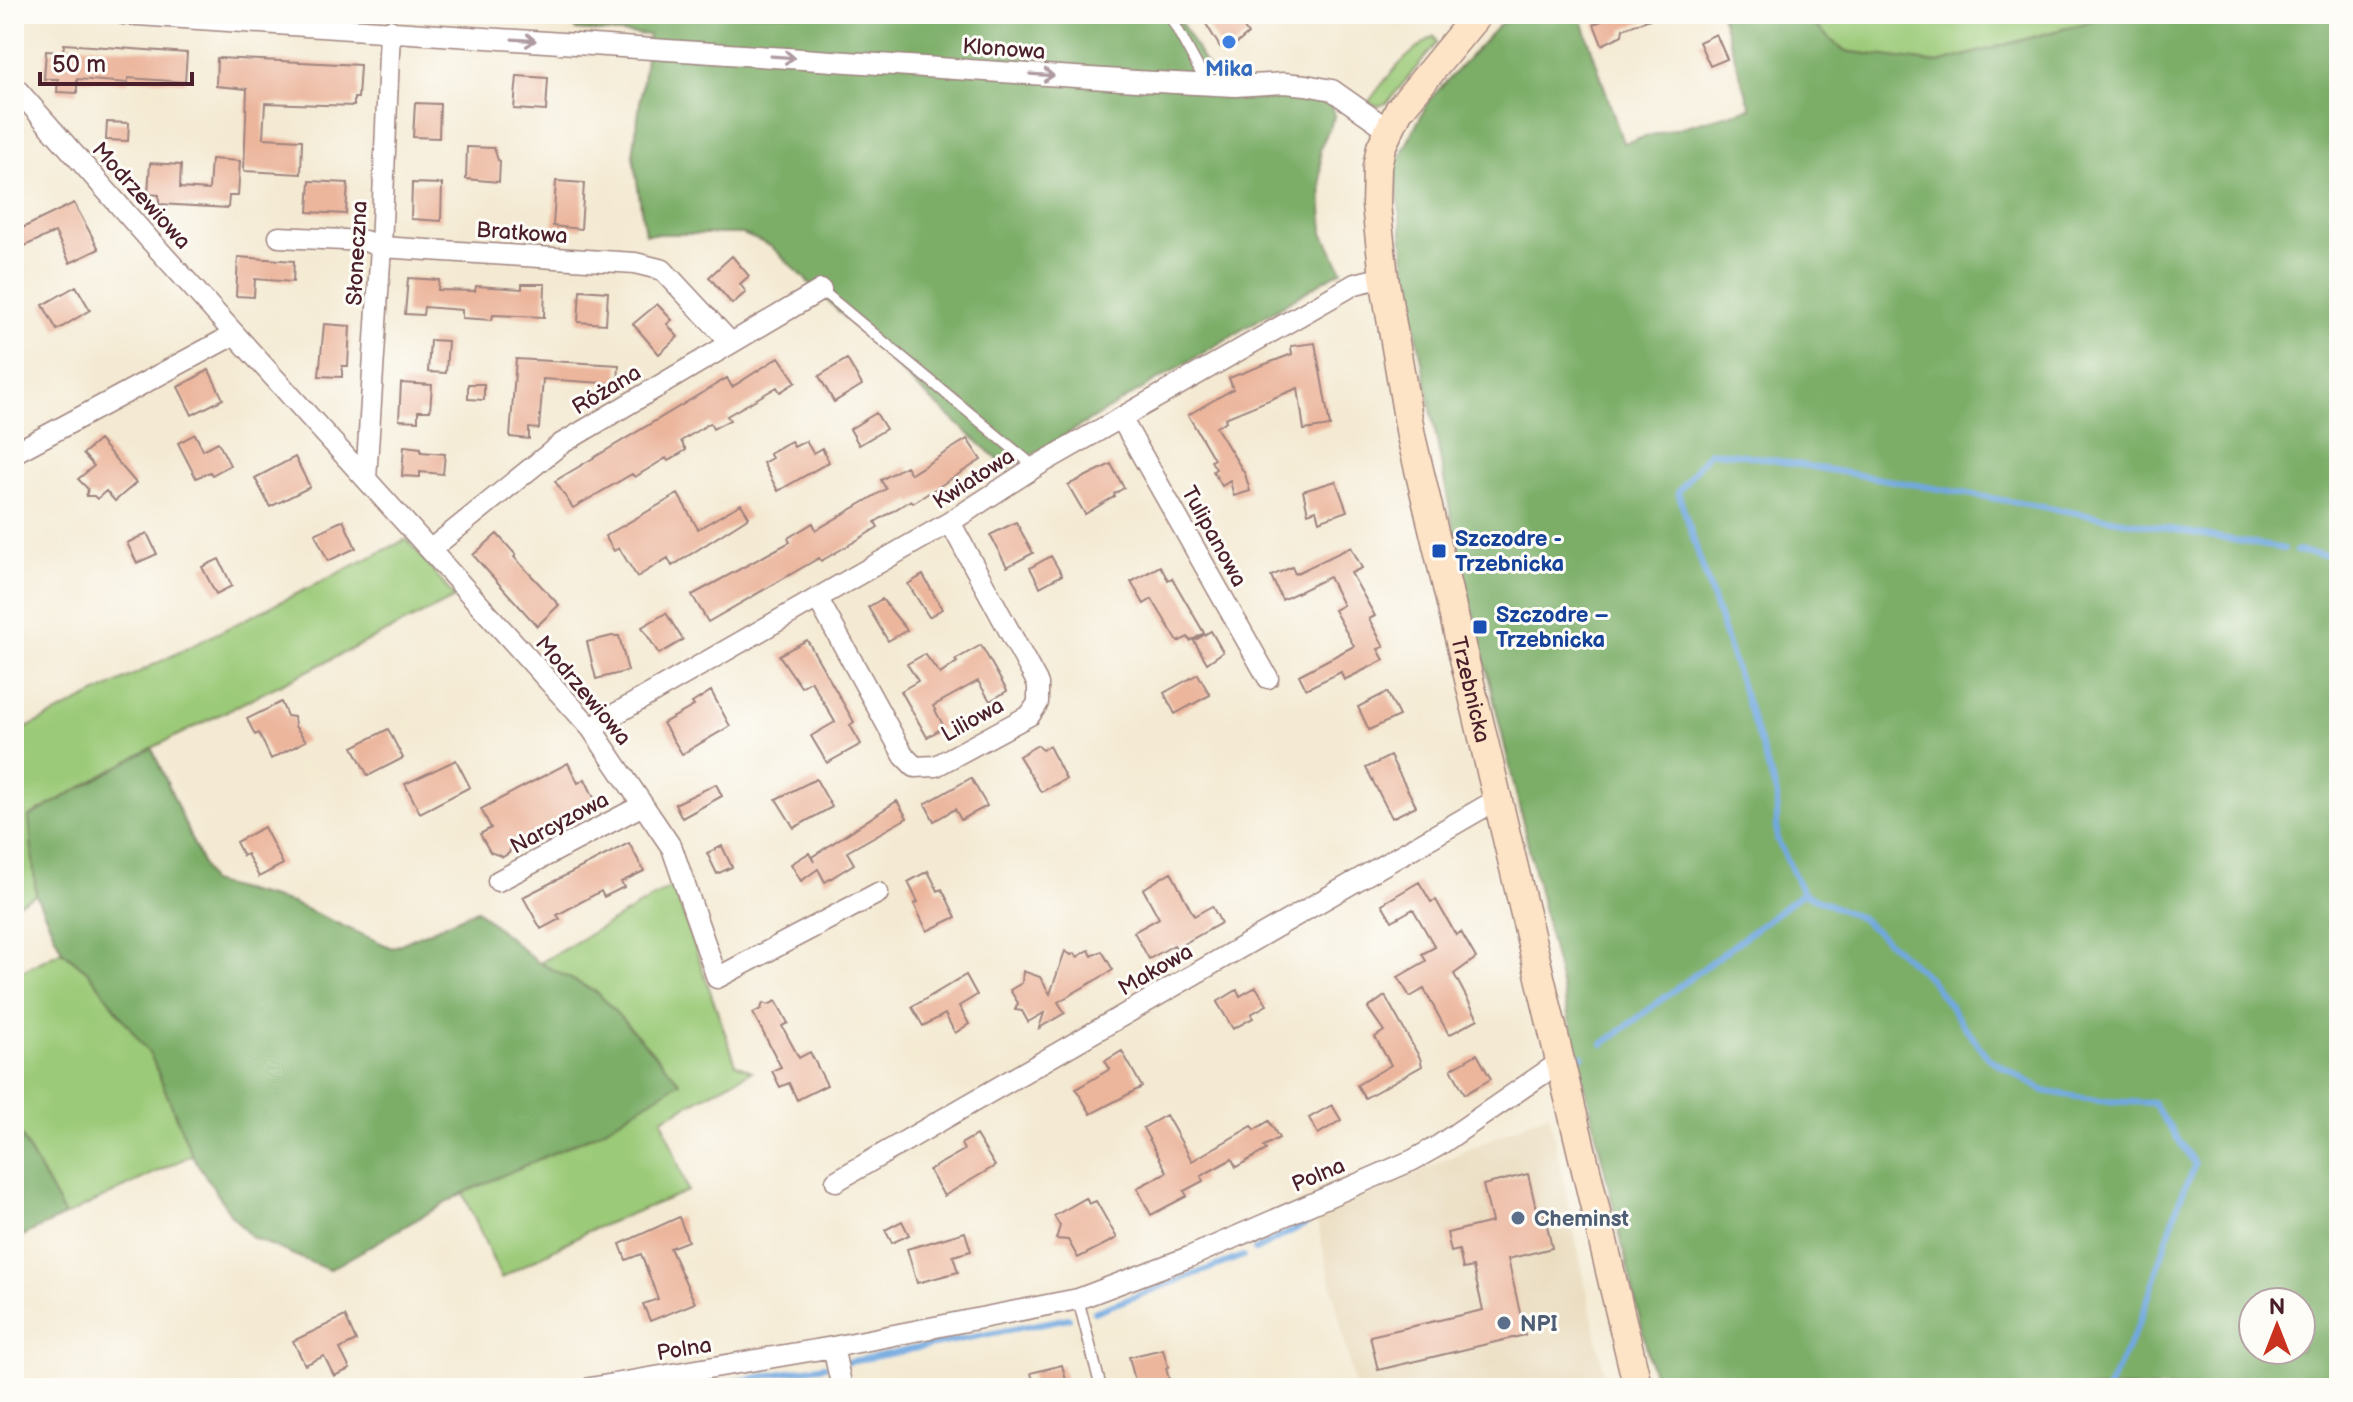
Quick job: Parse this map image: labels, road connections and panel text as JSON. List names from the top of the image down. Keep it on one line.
{"streets":{"street":["Klonowa","Modrzewiowa","Bratkowa","Słoneczna","Różana","Kwiatowa","Tulipanowa","Trzebnicka","Liliowa","Narcyzowa","Makowa","Polna"]},"crossings":[["Klonowa","Słoneczna"],["Klonowa","Trzebnicka"],["Modrzewiowa","Słoneczna"],["Modrzewiowa","Różana"],["Modrzewiowa","Kwiatowa"],["Modrzewiowa","Narcyzowa"],["Bratkowa","Słoneczna"],["Bratkowa","Różana"],["Kwiatowa","Tulipanowa"],["Kwiatowa","Trzebnicka"],["Kwiatowa","Liliowa"],["Trzebnicka","Makowa"],["Trzebnicka","Polna"]],"one_way":["Klonowa"],"places":{"other":["Mika","Cheminst","NPI"],"transit":["Szczodre - Trzebnicka","Szczodre – Trzebnicka"]},"scale_bar":"50 m","north":"top"}
